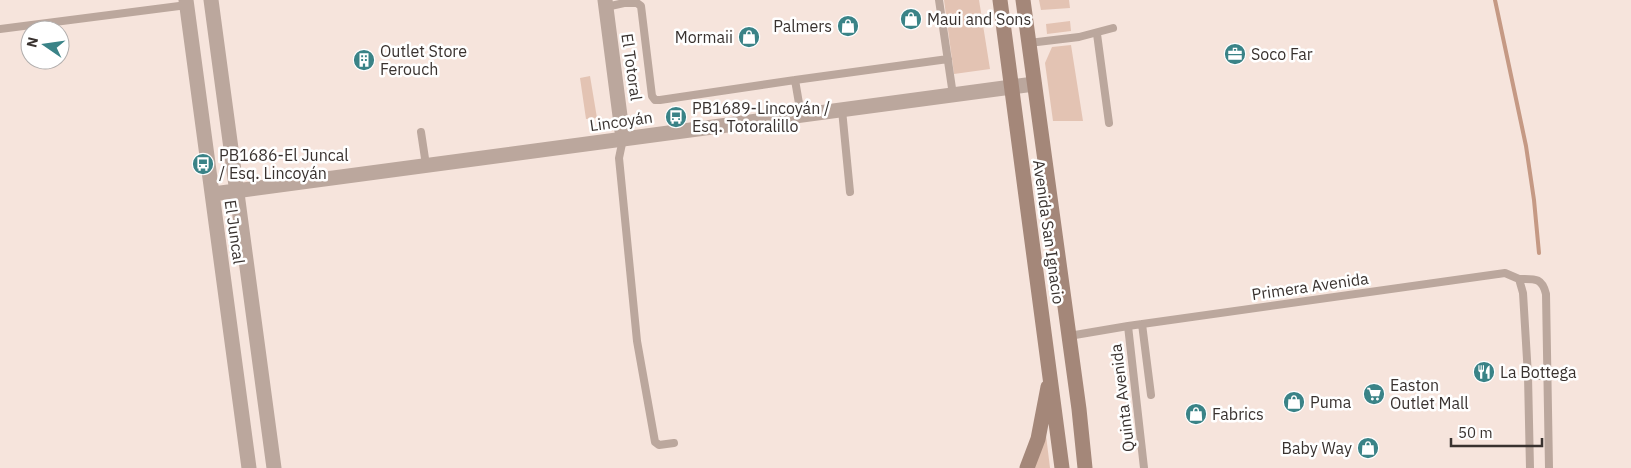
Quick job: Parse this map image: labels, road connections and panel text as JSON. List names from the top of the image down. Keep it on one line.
{"streets":{"main road":["Avenida San Ignacio"],"street":["El Totoral","Lincoyán","El Juncal"],"lane":["Primera Avenida","Quinta Avenida"]},"crossings":[["El Totoral","Lincoyán"],["Lincoyán","El Juncal"],["Lincoyán","Avenida San Ignacio"],["Avenida San Ignacio","Primera Avenida"],["Primera Avenida","Quinta Avenida"]],"places":{"shop":["Maui and Sons","Palmers","Mormaii","Puma","Fabrics","Baby Way"],"office":["Soco Far"],"building":["Outlet Store Ferouch"],"bus stop":["PB1689-Lincoyán / Esq. Totoralillo","PB1686-El Juncal / Esq. Lincoyán"],"restaurant":["La Bottega"],"supermarket":["Easton Outlet Mall"]},"scale_bar":"50 m","north":"left"}
